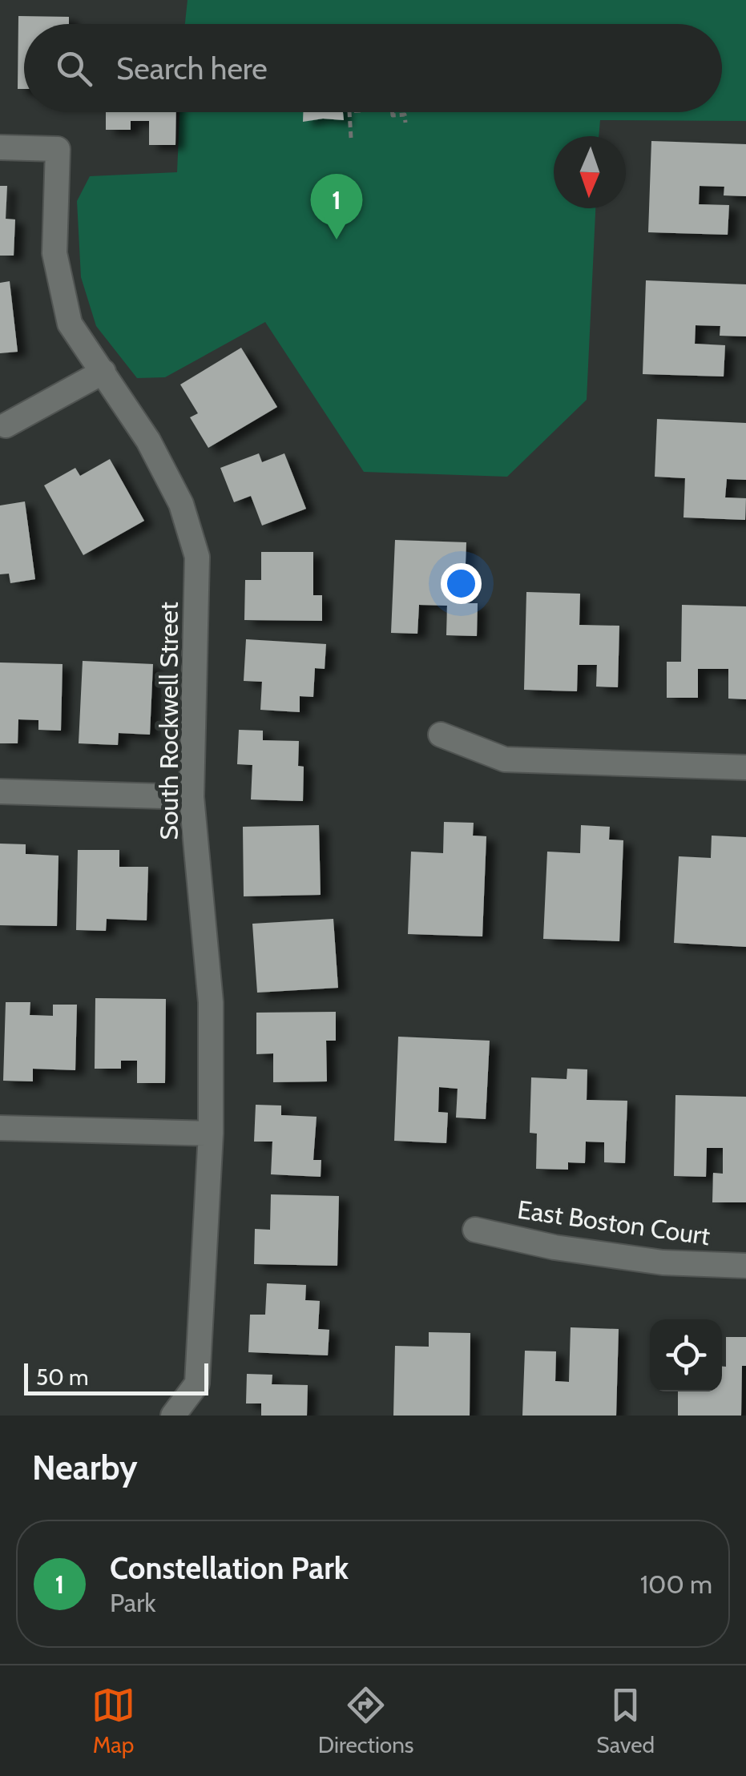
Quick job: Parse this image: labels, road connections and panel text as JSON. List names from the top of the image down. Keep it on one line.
{"streets":{"street":["South Rockwell Street","East Boston Court"]},"scale_bar":"50 m","north":"bottom","page":{"search":"Search here","pins":"1","scale":"50 m","heading":"Nearby","list":[{"mark":"1","name":"Constellation Park","note":"Park","value":"100 m"}],"nav":["Map","Directions","Saved"]}}
